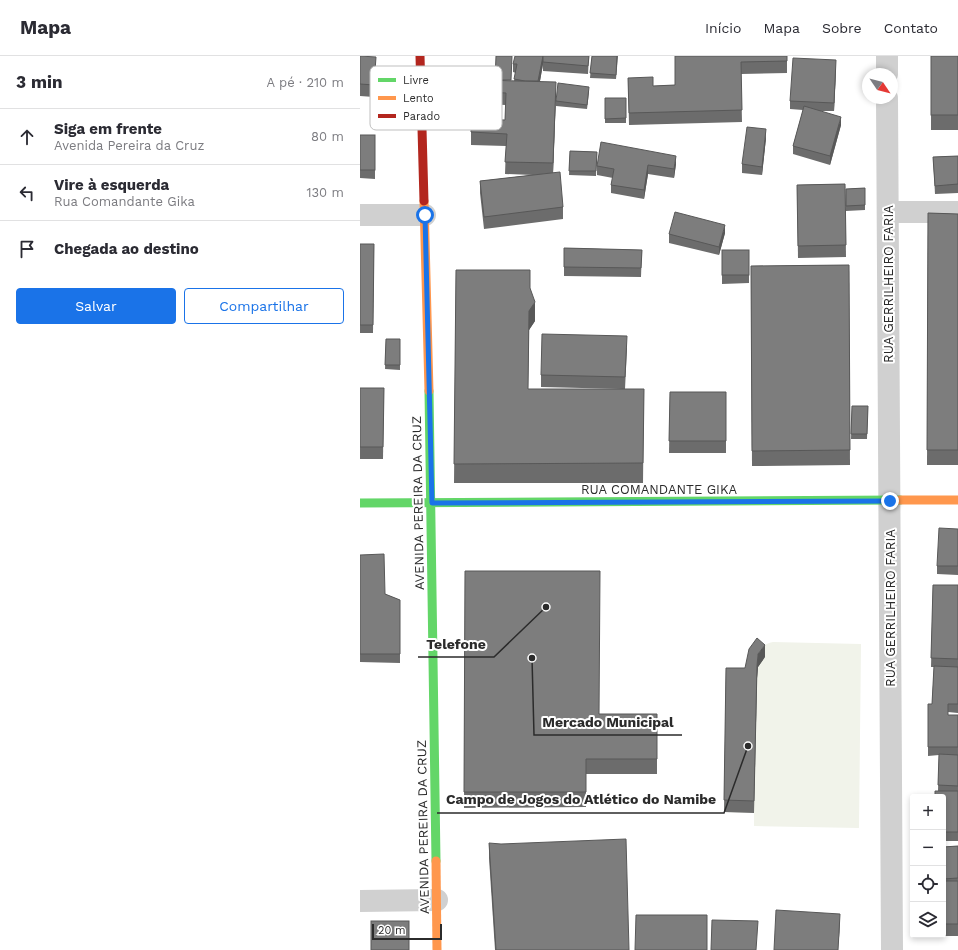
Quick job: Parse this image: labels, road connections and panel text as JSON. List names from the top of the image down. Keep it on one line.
{"streets":{"street":["RUA GERRILHEIRO FARIA","RUA COMANDANTE GIKA","AVENIDA PEREIRA DA CRUZ"]},"crossings":[["RUA GERRILHEIRO FARIA","RUA COMANDANTE GIKA"],["RUA COMANDANTE GIKA","AVENIDA PEREIRA DA CRUZ"]],"places":["Telefone","Mercado Municipal","Campo de Jogos do Atlético do Namibe"],"legend":["Livre","Lento","Parado"],"scale_bar":"20 m","north":"bottom right","page":{"header":"Mapa","nav":["Início","Mapa","Sobre","Contato"],"heading":["3 min","A pé · 210 m"],"list":[["Siga em frente","Avenida Pereira da Cruz","80 m"],["Vire à esquerda","Rua Comandante Gika","130 m"],"Chegada ao destino"],"buttons":["Salvar","Compartilhar"],"map_buttons":["+","−"],"scale":"20 m"}}
